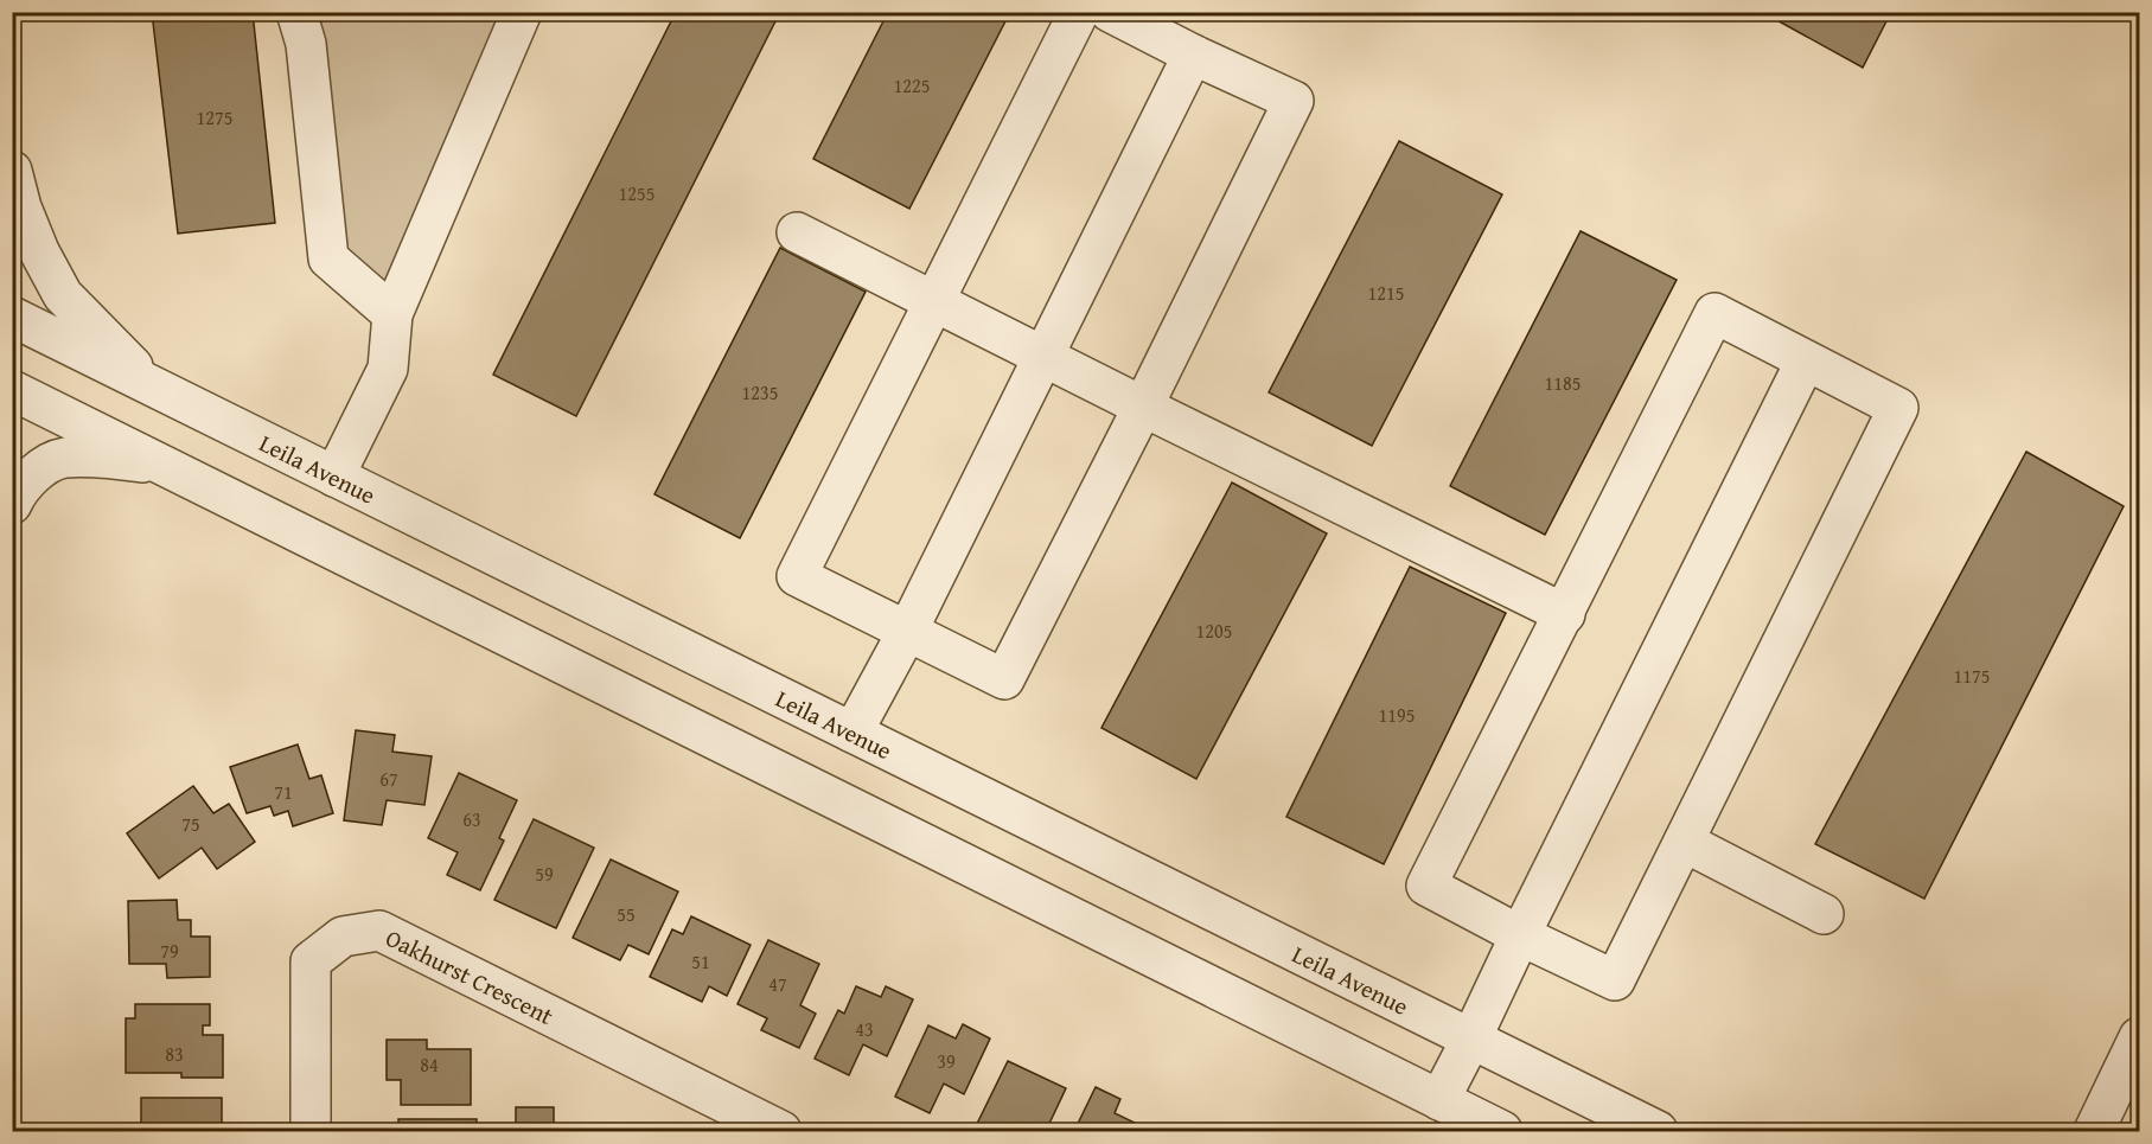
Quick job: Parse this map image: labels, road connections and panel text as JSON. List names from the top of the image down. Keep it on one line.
{"streets":{"street":["Leila Avenue","Oakhurst Crescent"]},"house_numbers":["1225","1275","1255","1215","1185","1235","1205","1175","1195","67","71","63","75","59","55","79","51","47","43","83","39","84"]}
